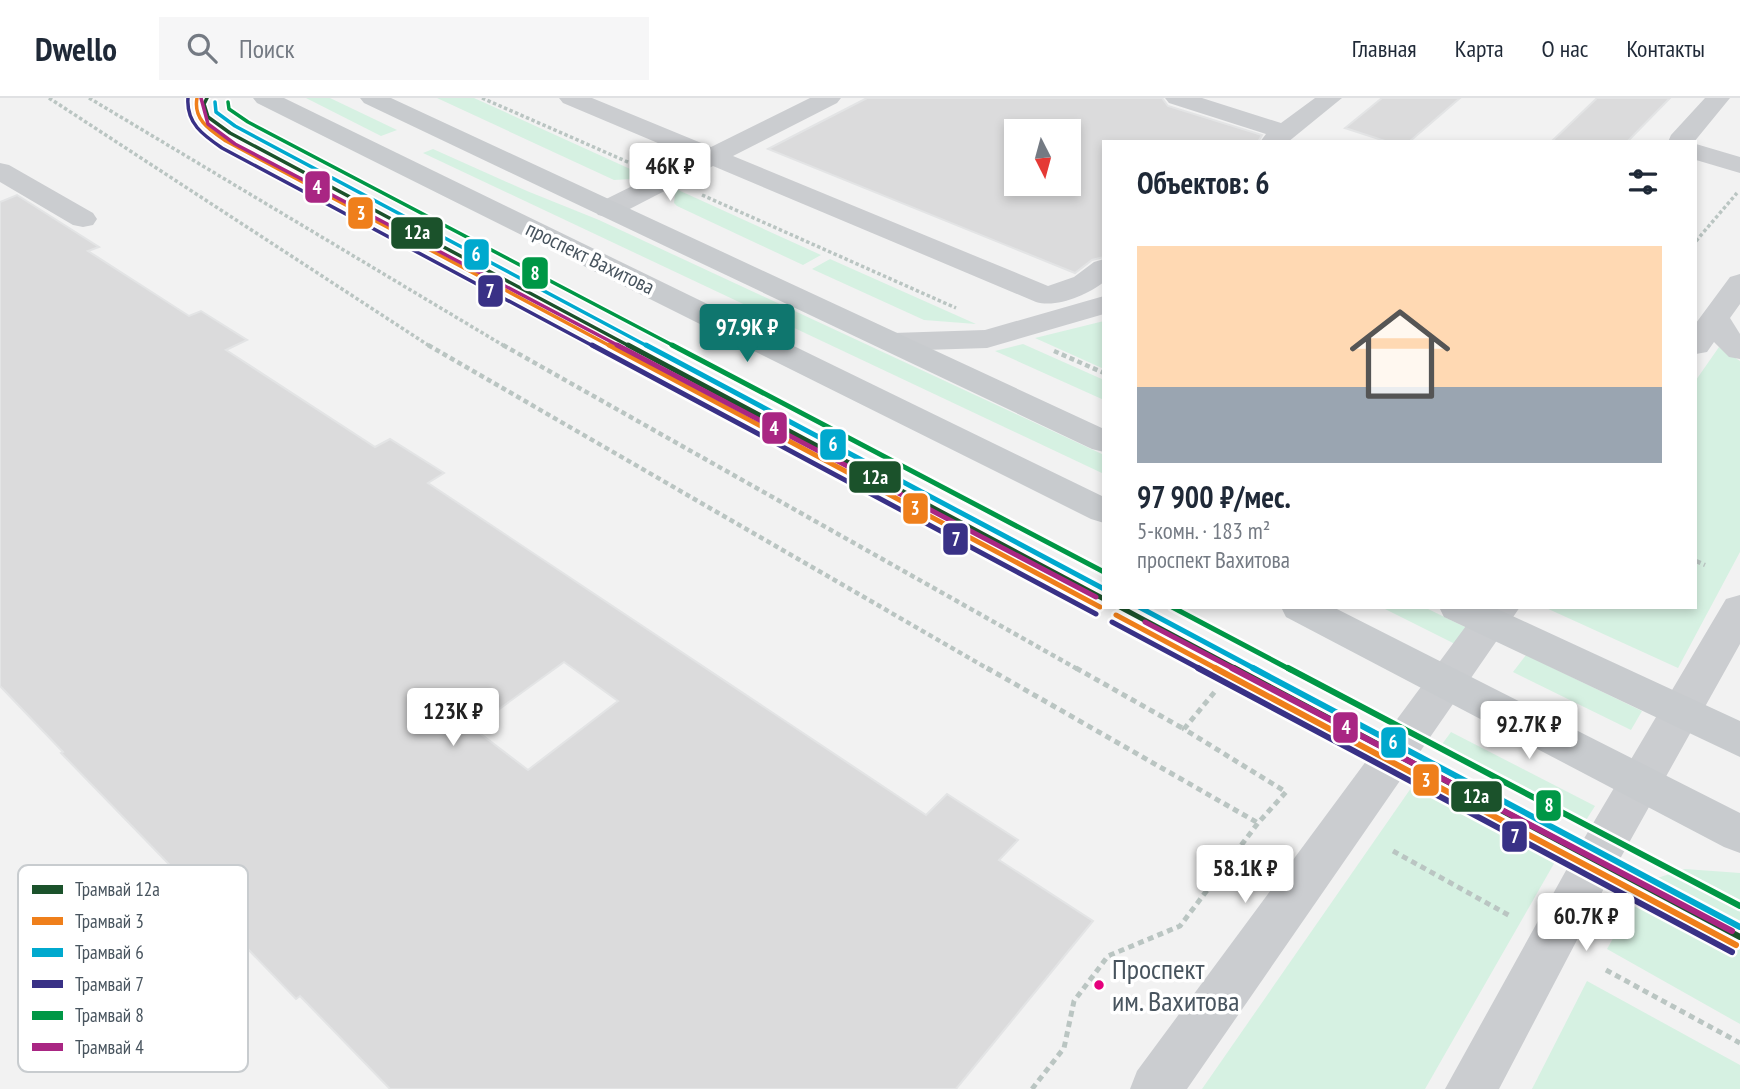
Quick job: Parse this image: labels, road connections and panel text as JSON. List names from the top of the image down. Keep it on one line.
{"streets":{"main road":["проспект Вахитова"]},"places":["Проспект им. Вахитова"],"lines":["tram line 12а","tram line 3","tram line 7","tram line 4","tram line 6","tram line 8"],"legend":["Трамвай 12а","Трамвай 3","Трамвай 6","Трамвай 7","Трамвай 8","Трамвай 4"],"north":"bottom","page":{"header":"Dwello","search":"Поиск","nav":["Главная","Карта","О нас","Контакты"],"heading":"Объектов: 6","price":["46K ₽","97.9K ₽","123K ₽","92.7K ₽","58.1K ₽","60.7K ₽"],"list":[{"name":"97 900 ₽/мес.","note":"5-комн. · 183 m² · проспект Вахитова"}]}}
